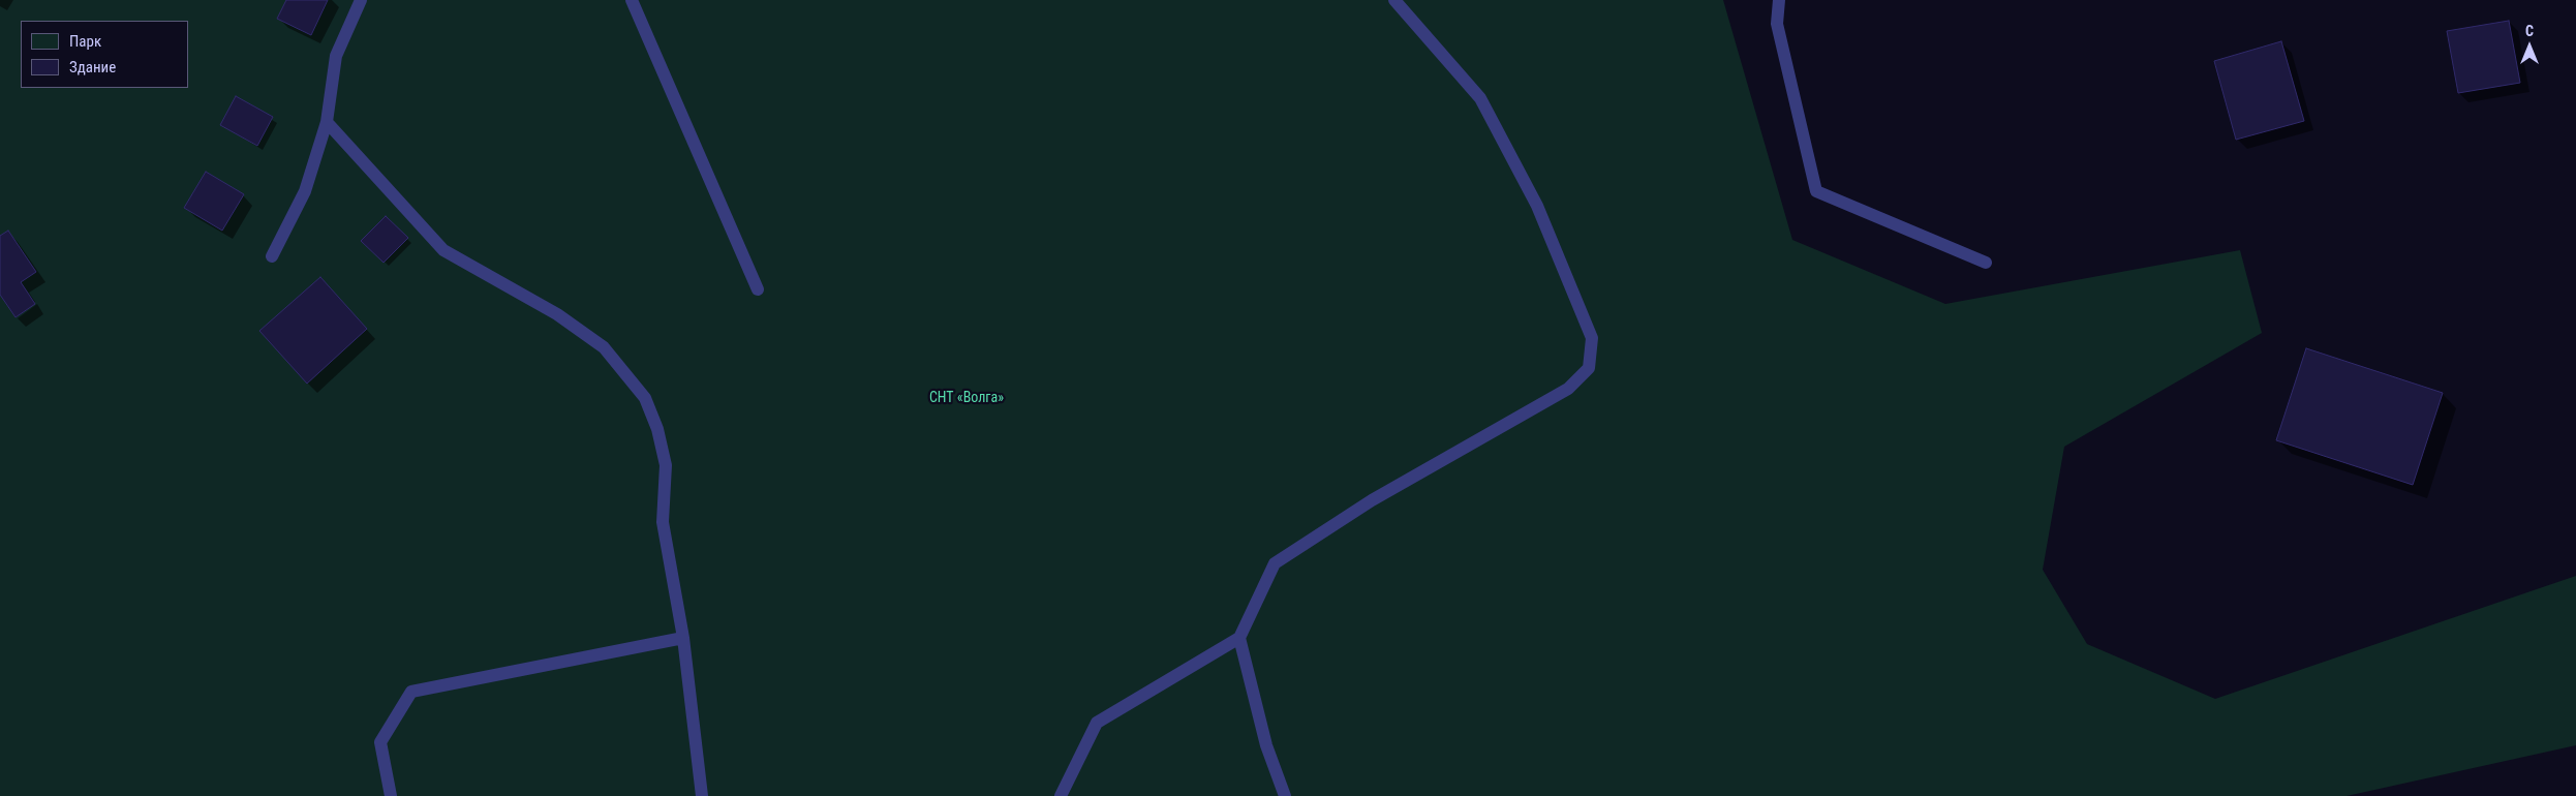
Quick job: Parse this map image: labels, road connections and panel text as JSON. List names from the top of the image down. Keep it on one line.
{"parks":["СНТ «Волга»"],"legend":["Парк","Здание"],"north":"top"}
